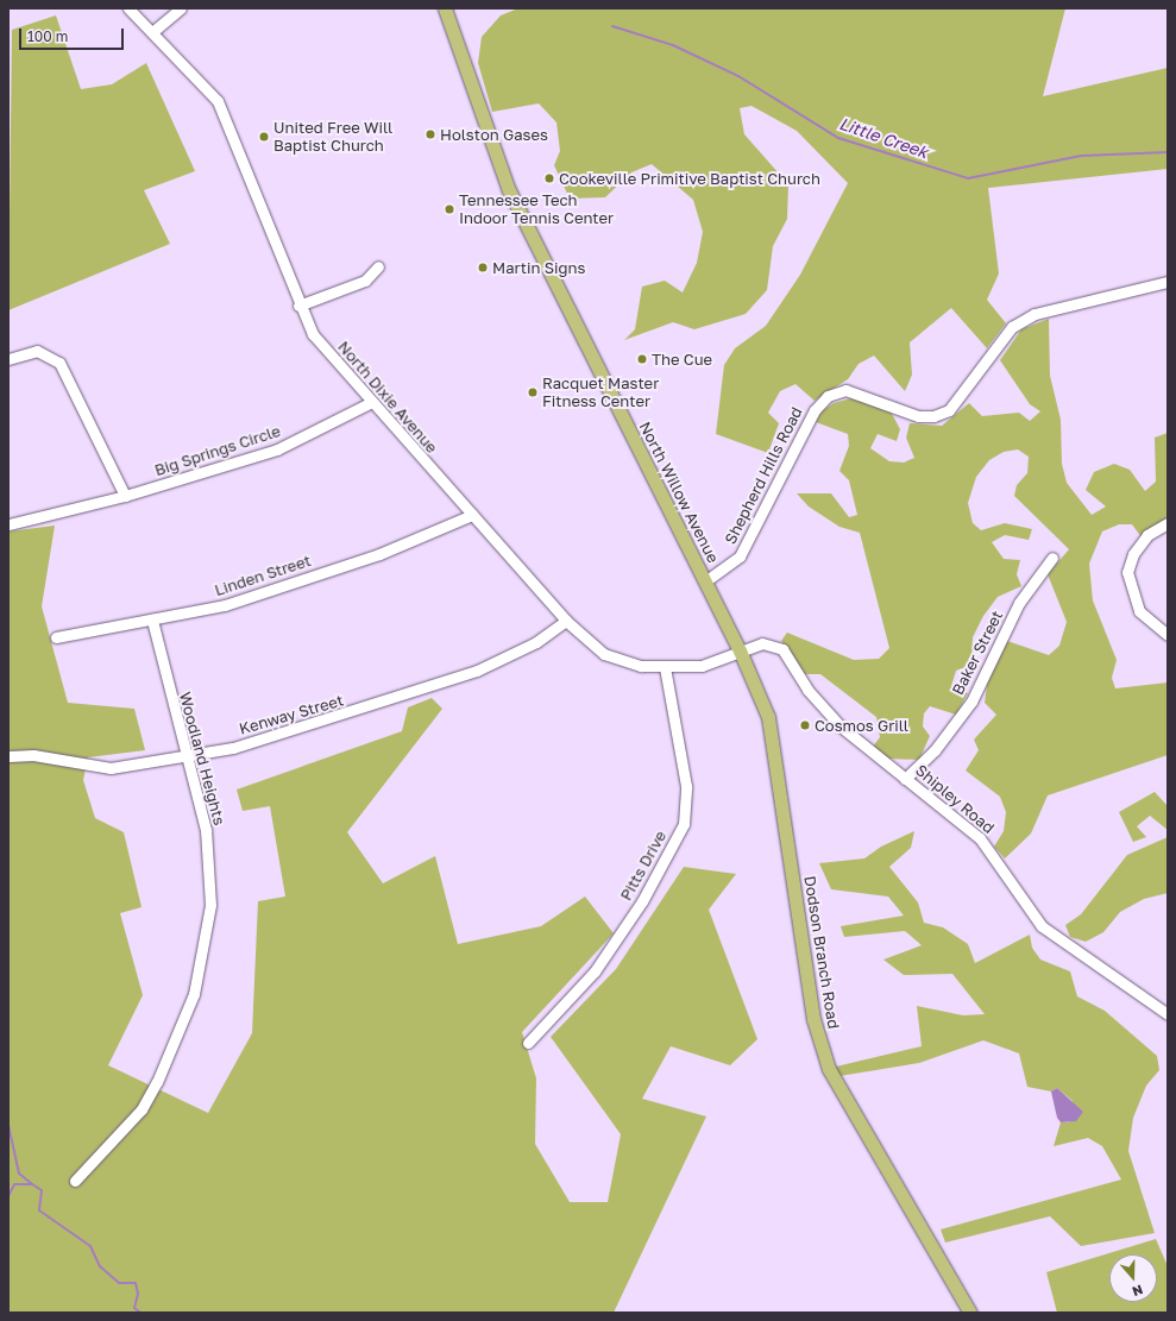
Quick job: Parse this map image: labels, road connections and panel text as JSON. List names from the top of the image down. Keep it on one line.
{"streets":{"main road":["North Willow Avenue","Dodson Branch Road"],"street":["North Dixie Avenue","Big Springs Circle","Shepherd Hills Road","Linden Street","Baker Street","Kenway Street","Woodland Heights","Shipley Road","Pitts Drive"]},"crossings":[["North Dixie Avenue","Big Springs Circle"],["North Dixie Avenue","North Willow Avenue"],["North Dixie Avenue","Linden Street"],["North Dixie Avenue","Kenway Street"],["North Dixie Avenue","Shipley Road"],["North Dixie Avenue","Pitts Drive"],["North Dixie Avenue","Dodson Branch Road"],["Shepherd Hills Road","North Willow Avenue"],["North Willow Avenue","Shipley Road"],["North Willow Avenue","Dodson Branch Road"],["Linden Street","Woodland Heights"],["Baker Street","Shipley Road"],["Kenway Street","Woodland Heights"],["Shipley Road","Dodson Branch Road"]],"water":["Little Creek"],"places":["Holston Gases","United Free Will Baptist Church","Cookeville Primitive Baptist Church","Tennessee Tech Indoor Tennis Center","Martin Signs","The Cue","Racquet Master Fitness Center","Cosmos Grill"],"scale_bar":"100 m","north":"bottom"}
